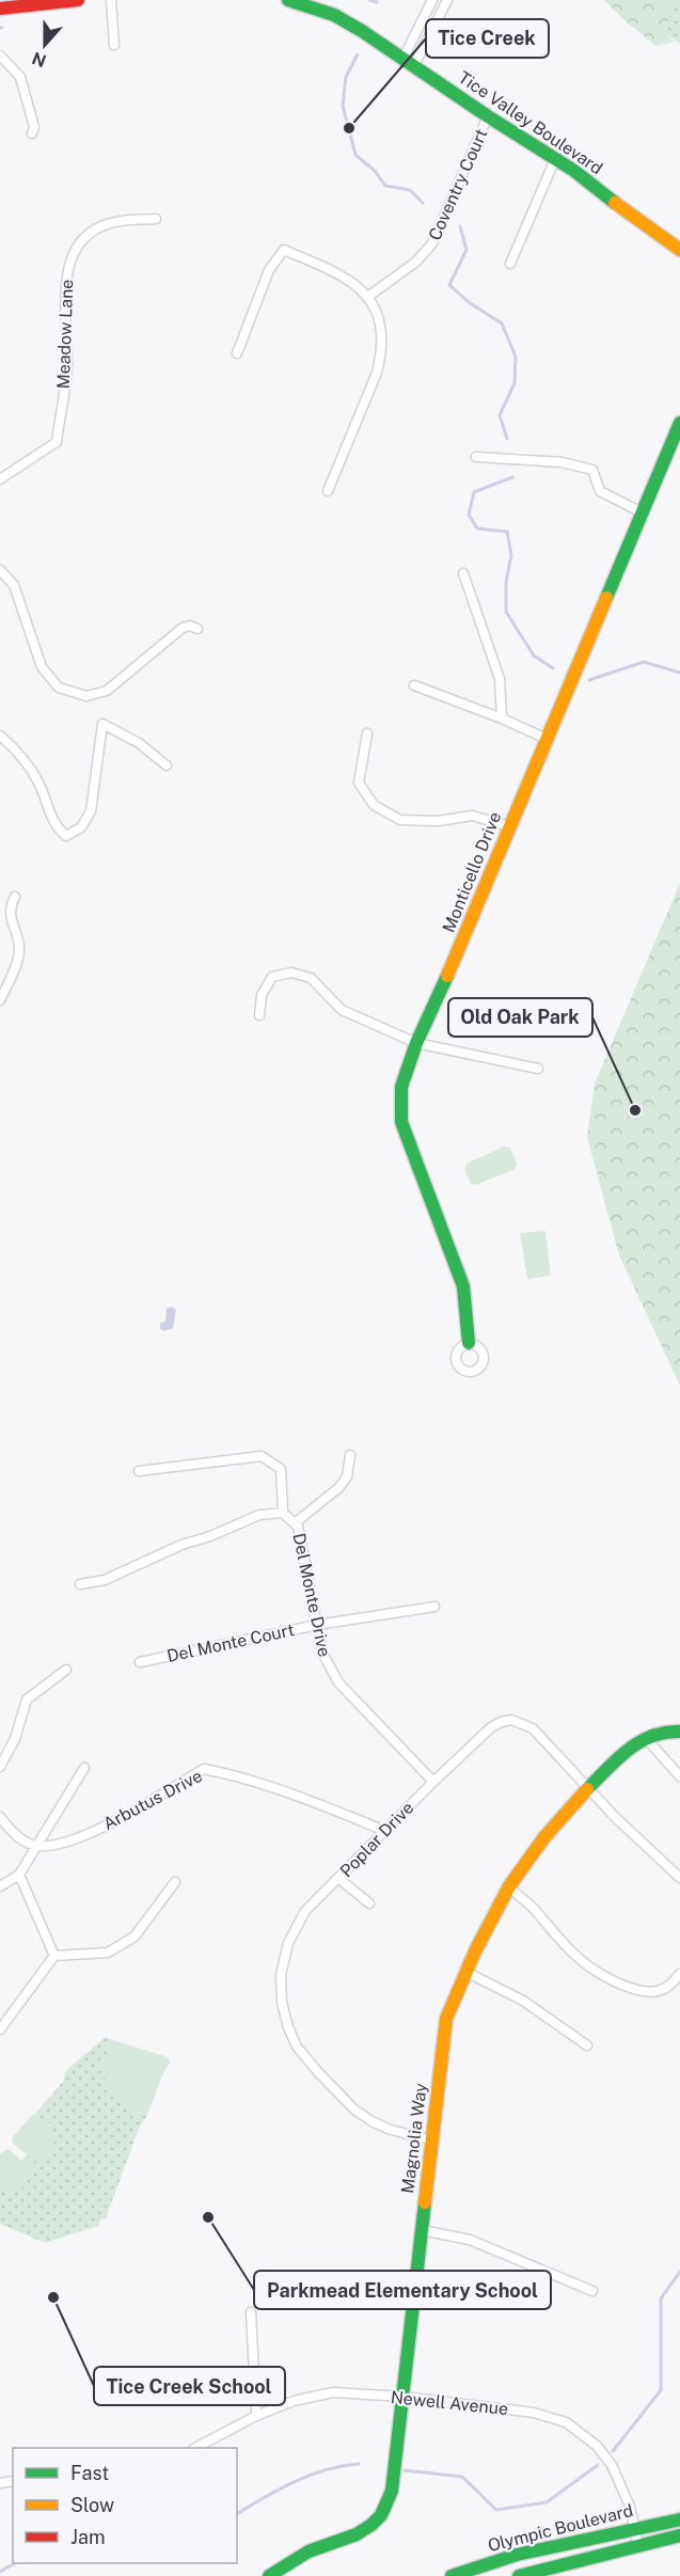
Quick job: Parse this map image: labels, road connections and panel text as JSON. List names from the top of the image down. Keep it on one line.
{"streets":{"street":["Tice Valley Boulevard","Coventry Court","Meadow Lane","Monticello Drive","Del Monte Drive","Del Monte Court","Arbutus Drive","Poplar Drive","Magnolia Way","Newell Avenue","Olympic Boulevard"]},"crossings":[["Tice Valley Boulevard","Coventry Court"],["Del Monte Drive","Del Monte Court"],["Del Monte Drive","Poplar Drive"],["Arbutus Drive","Poplar Drive"],["Poplar Drive","Magnolia Way"],["Magnolia Way","Newell Avenue"],["Newell Avenue","Olympic Boulevard"]],"places":["Tice Creek","Old Oak Park","Parkmead Elementary School","Tice Creek School"],"legend":["Fast","Slow","Jam"],"north":"bottom"}
